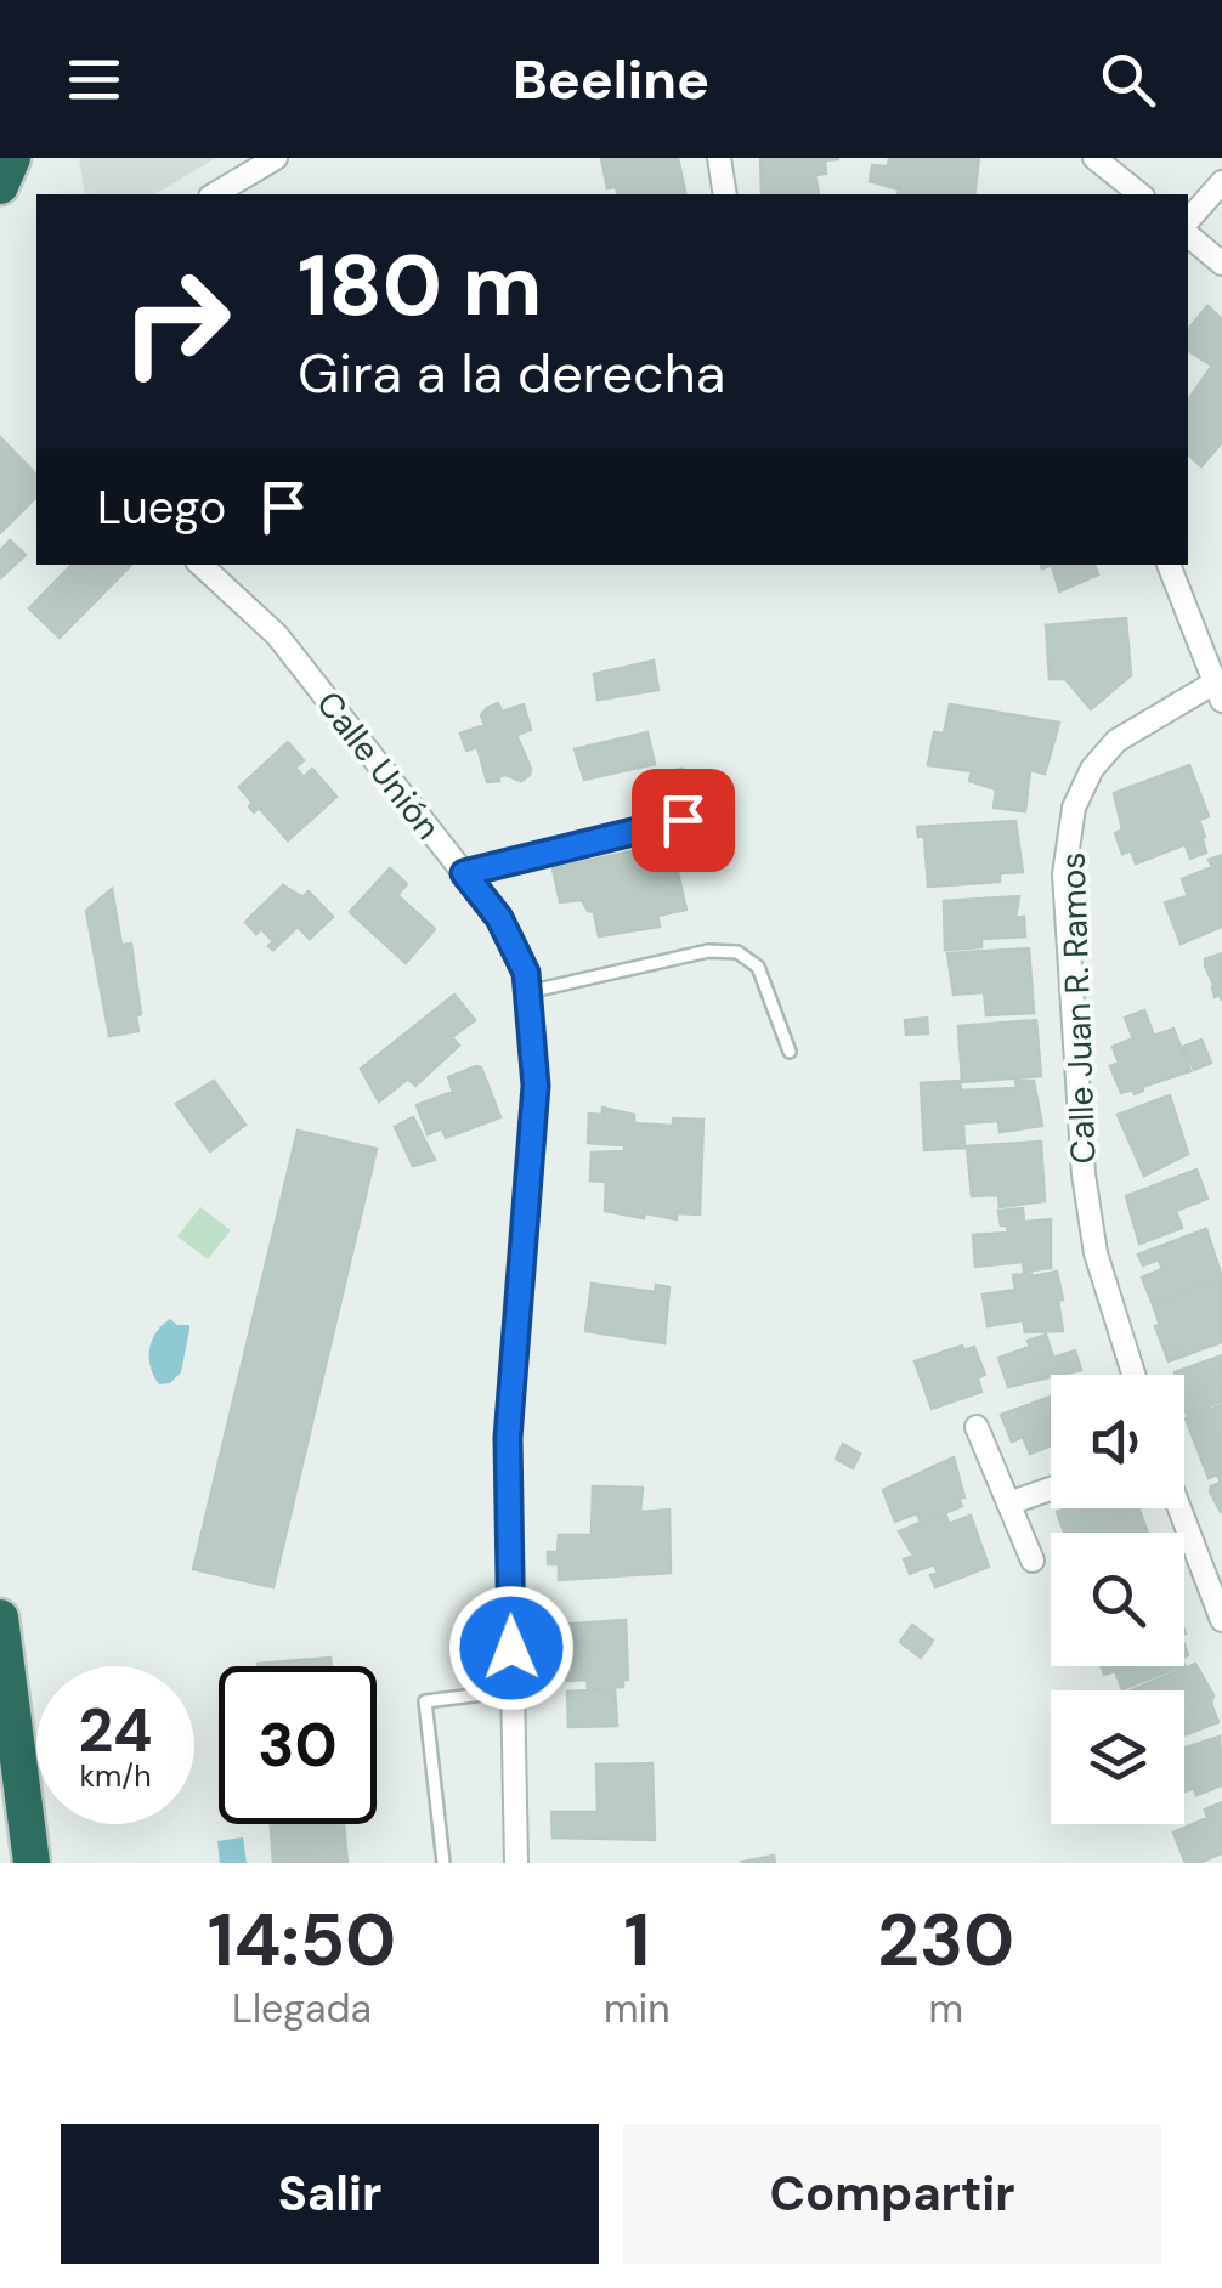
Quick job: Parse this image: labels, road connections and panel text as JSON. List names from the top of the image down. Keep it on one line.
{"streets":{"street":["Calle Unión","Calle Juan R. Ramos"]},"page":{"header":"Beeline","turn":["180 m","Gira a la derecha"],"then":"Luego","speed":"24 km/h","limit":"30","eta":["14:50","Llegada","1","min","230","m"],"buttons":["Salir","Compartir"]}}
